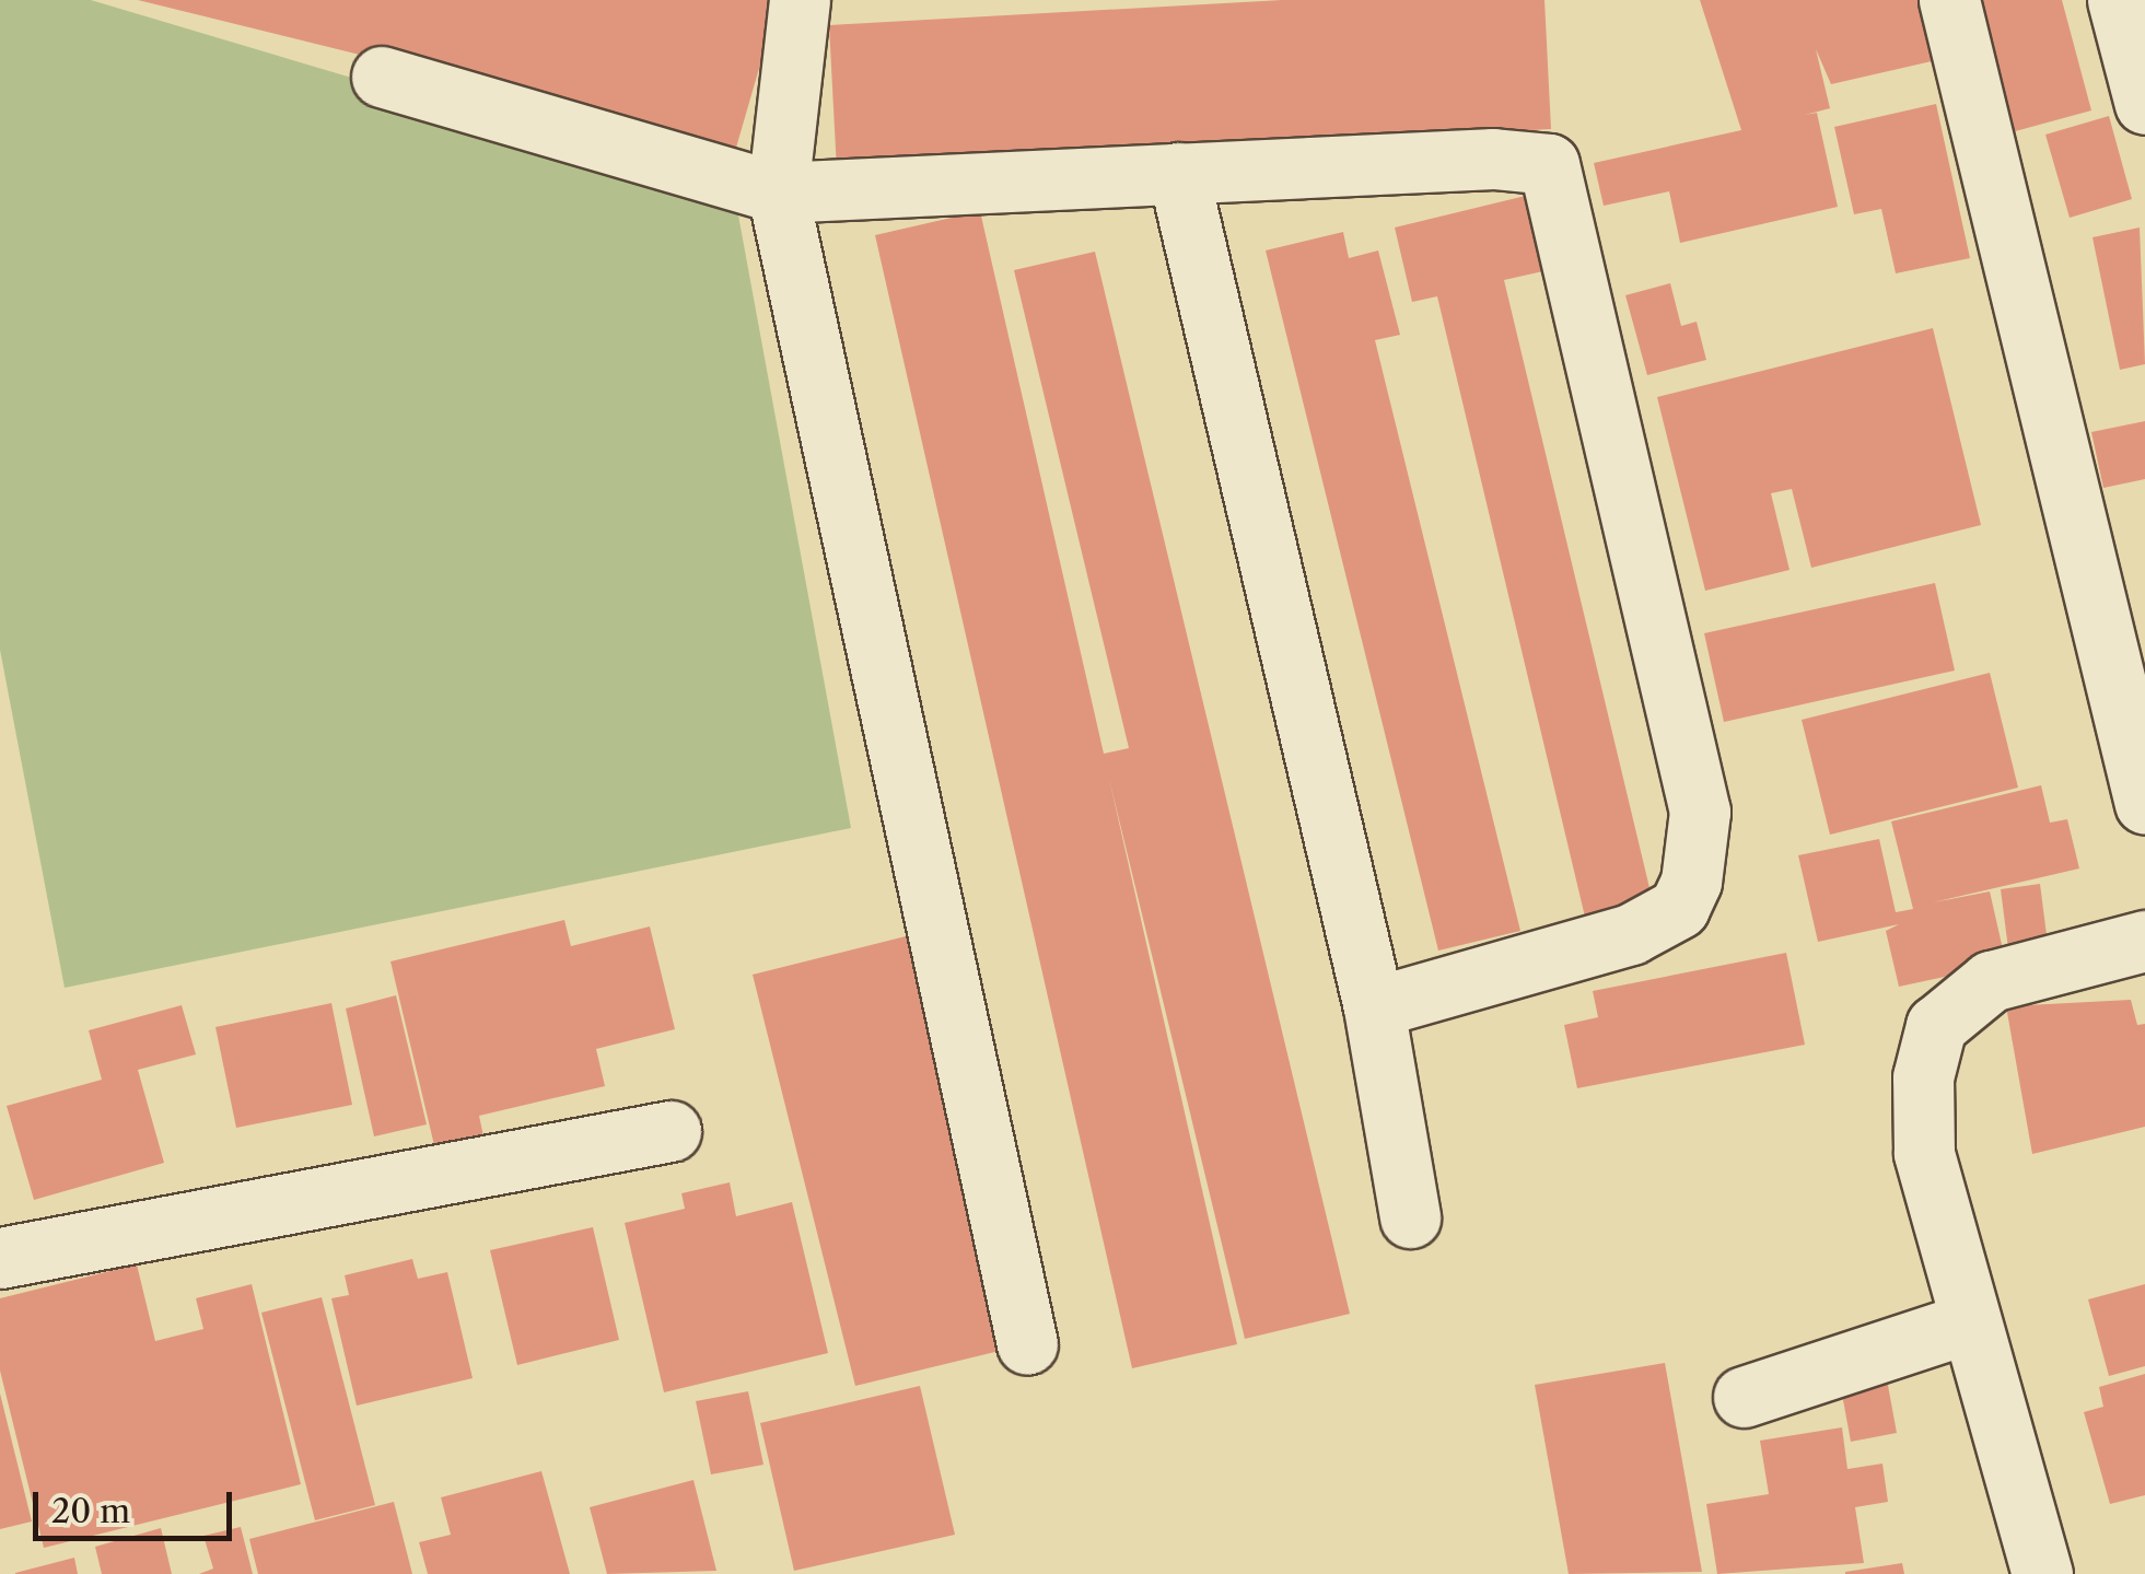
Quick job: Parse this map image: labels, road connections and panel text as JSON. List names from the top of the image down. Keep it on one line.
{"scale_bar":"20 m"}
